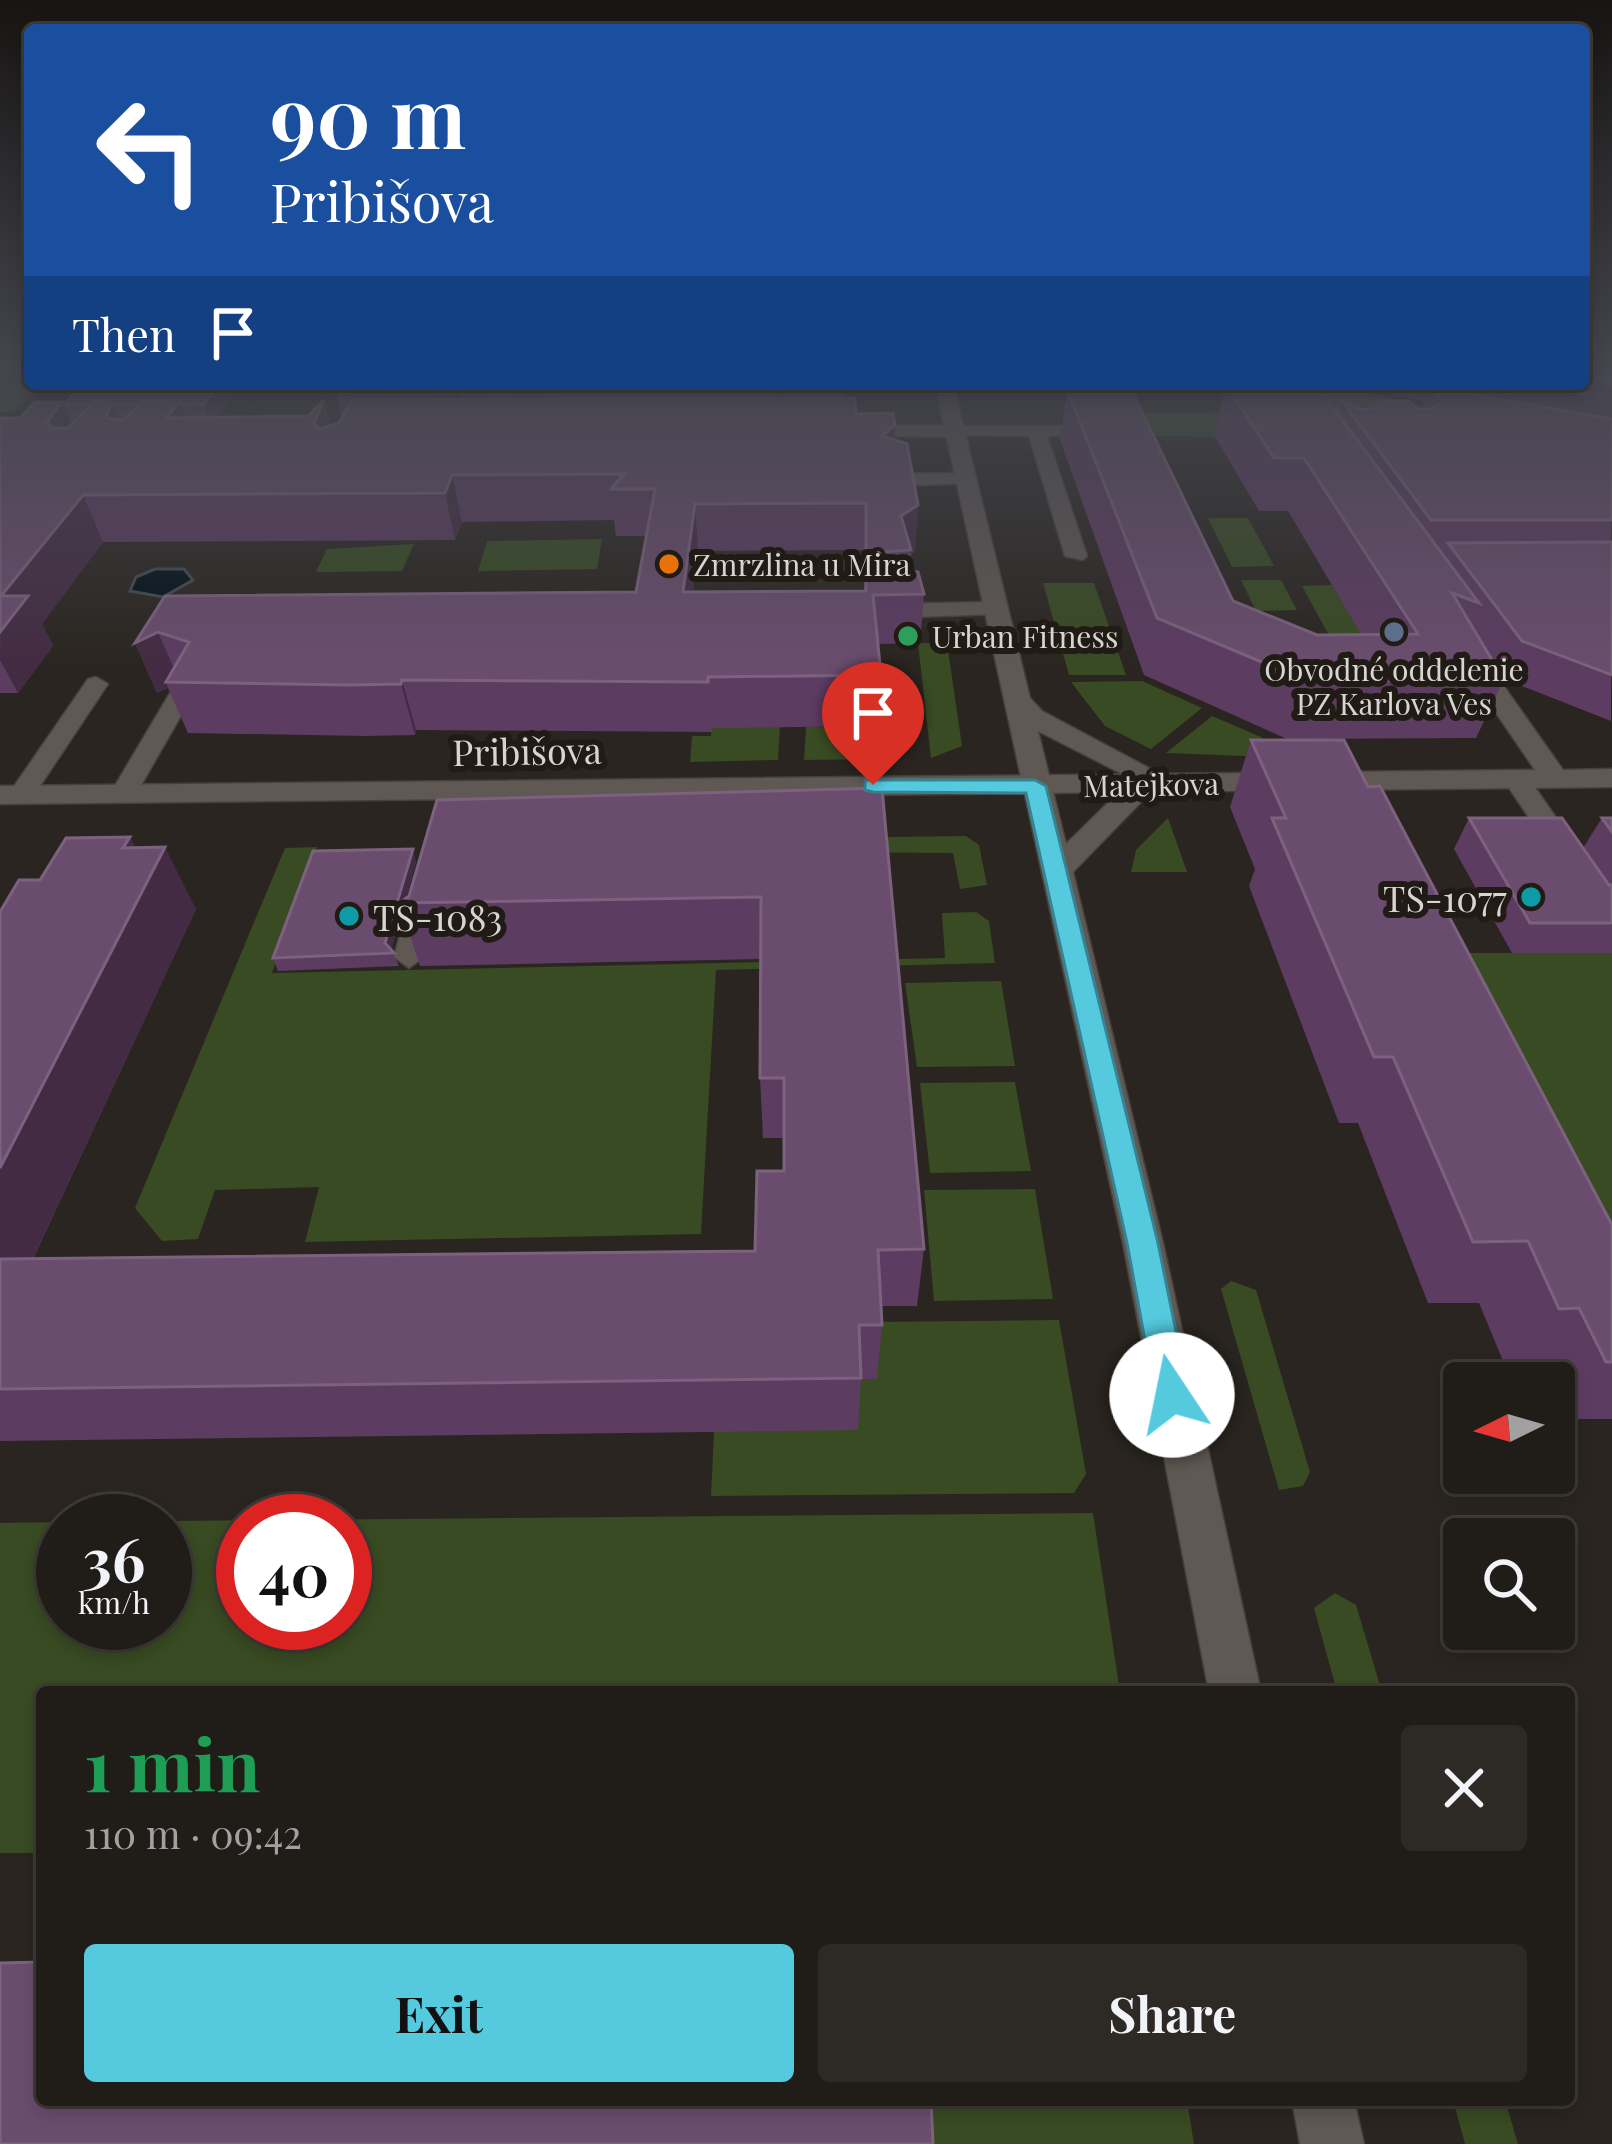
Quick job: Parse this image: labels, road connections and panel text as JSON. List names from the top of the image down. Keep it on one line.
{"streets":{"street":["Pribišova","Matejkova"]},"crossings":[["Pribišova","Matejkova"]],"places":["Zmrzlina u Mira","Obvodné oddelenie PZ Karlova Ves","Urban Fitness","TS-1077","TS-1083"],"north":"left","page":{"turn":["90 m","Pribišova"],"then":"Then","speed":"36 km/h","limit":"40","heading":["1 min","110 m · 09:42"],"buttons":["Exit","Share"]}}
